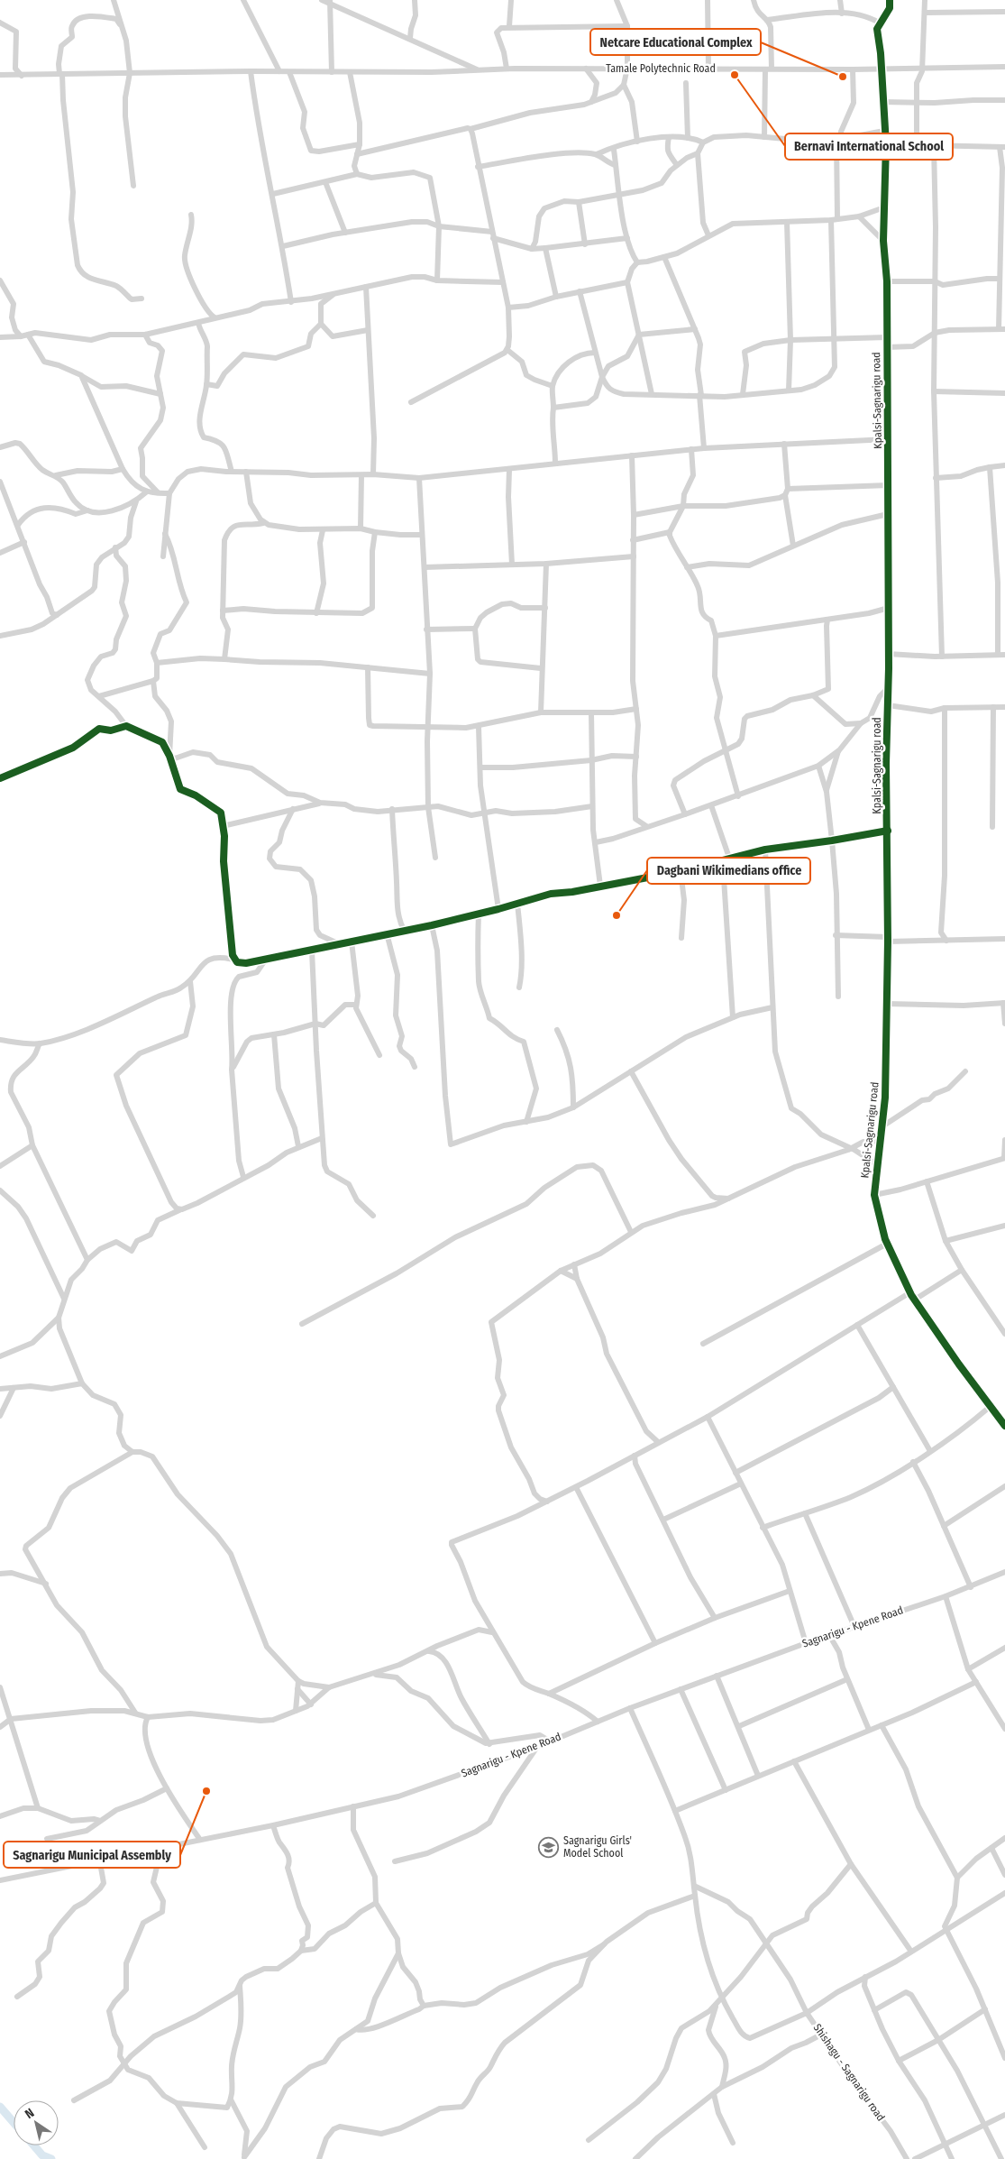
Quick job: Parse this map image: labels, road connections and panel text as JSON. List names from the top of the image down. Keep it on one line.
{"streets":{"street":["Tamale Polytechnic Road","Kpalsi-Sagnarigu road","Sagnarigu - Kpene Road","Shishagu - Sagnarigu road"]},"crossings":[["Tamale Polytechnic Road","Kpalsi-Sagnarigu road"]],"places":{"other":["Bernavi International School","Netcare Educational Complex","Dagbani Wikimedians office","Sagnarigu Municipal Assembly"],"school or university":["Sagnarigu Girls' Model School"]},"north":"top left"}
